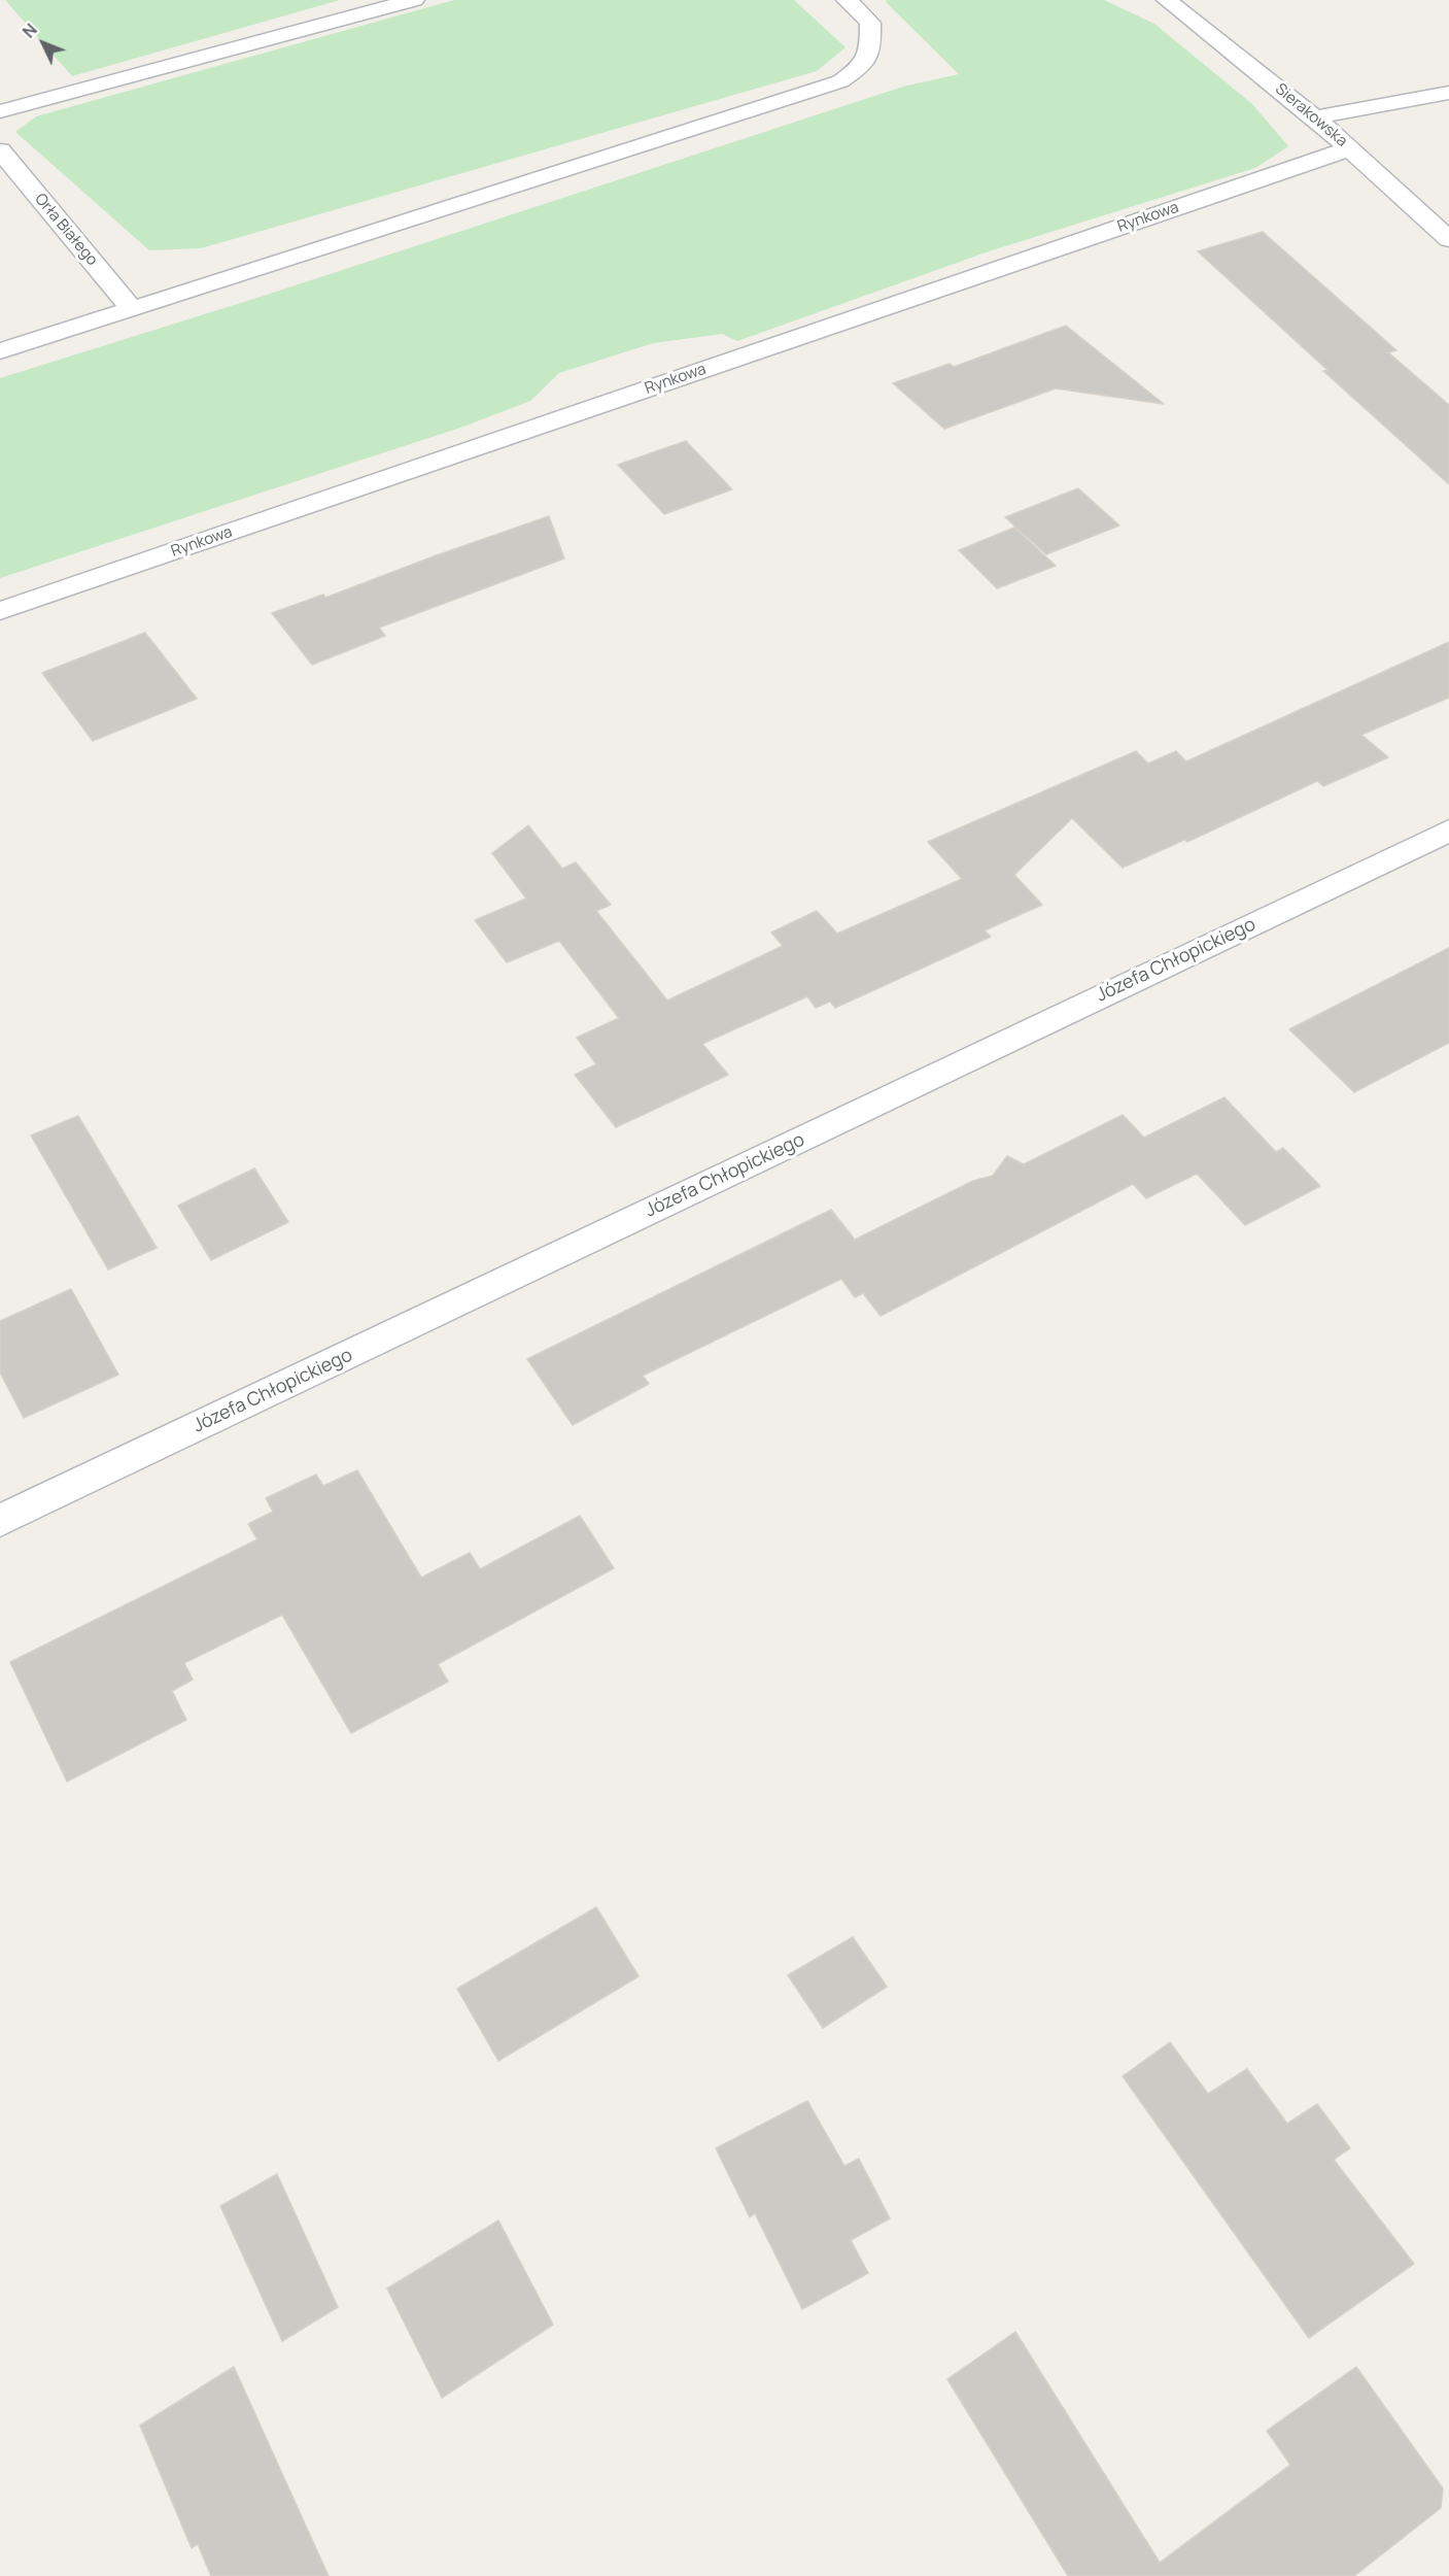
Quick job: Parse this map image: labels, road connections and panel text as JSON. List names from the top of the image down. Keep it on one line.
{"streets":{"street":["Sierakowska","Rynkowa","Orła Białego","Józefa Chłopickiego"]},"crossings":[["Sierakowska","Rynkowa"]],"north":"top left"}
